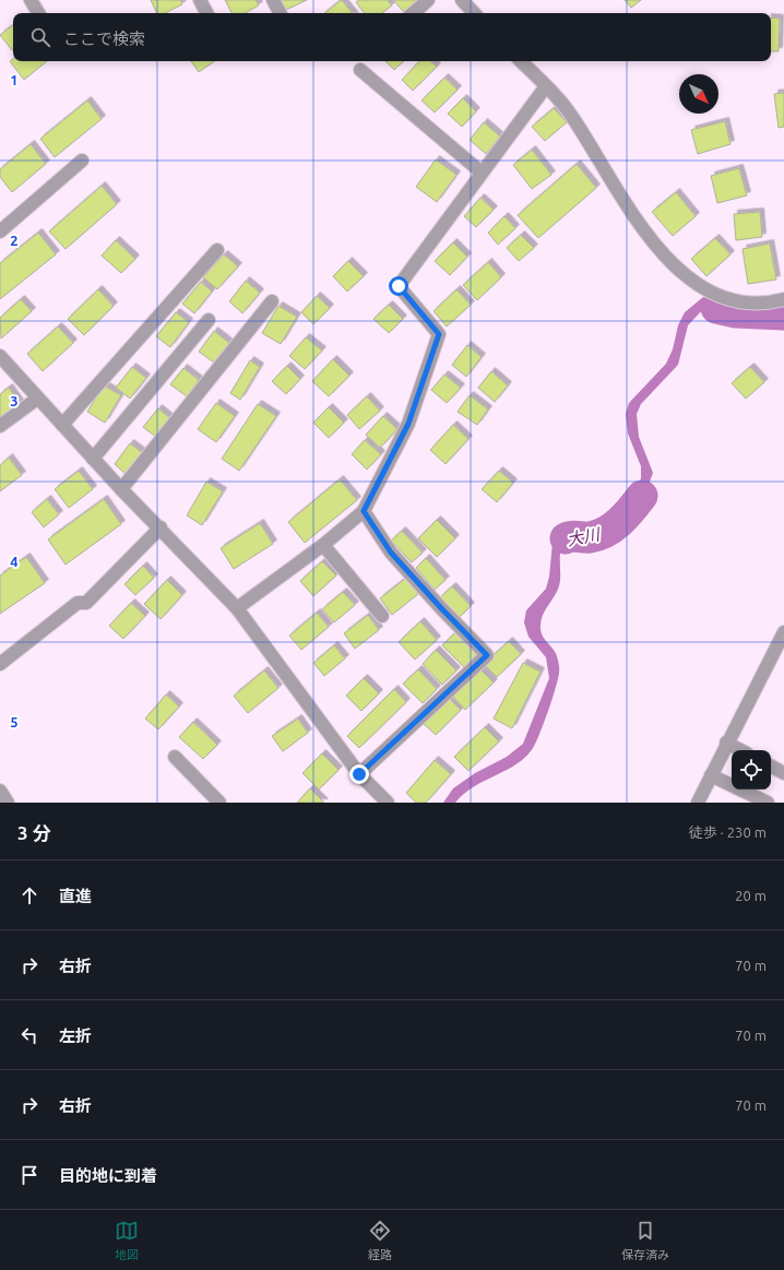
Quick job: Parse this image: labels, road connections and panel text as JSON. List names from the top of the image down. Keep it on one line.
{"water":["大川"],"north":"bottom right","page":{"search":"ここで検索","heading":["3 分","徒歩 · 230 m"],"list":[["直進","20 m"],["右折","70 m"],["左折","70 m"],["右折","70 m"],"目的地に到着"],"nav":["地図","経路","保存済み"]},"grid":{"rows":["1","2","3","4","5"]}}
